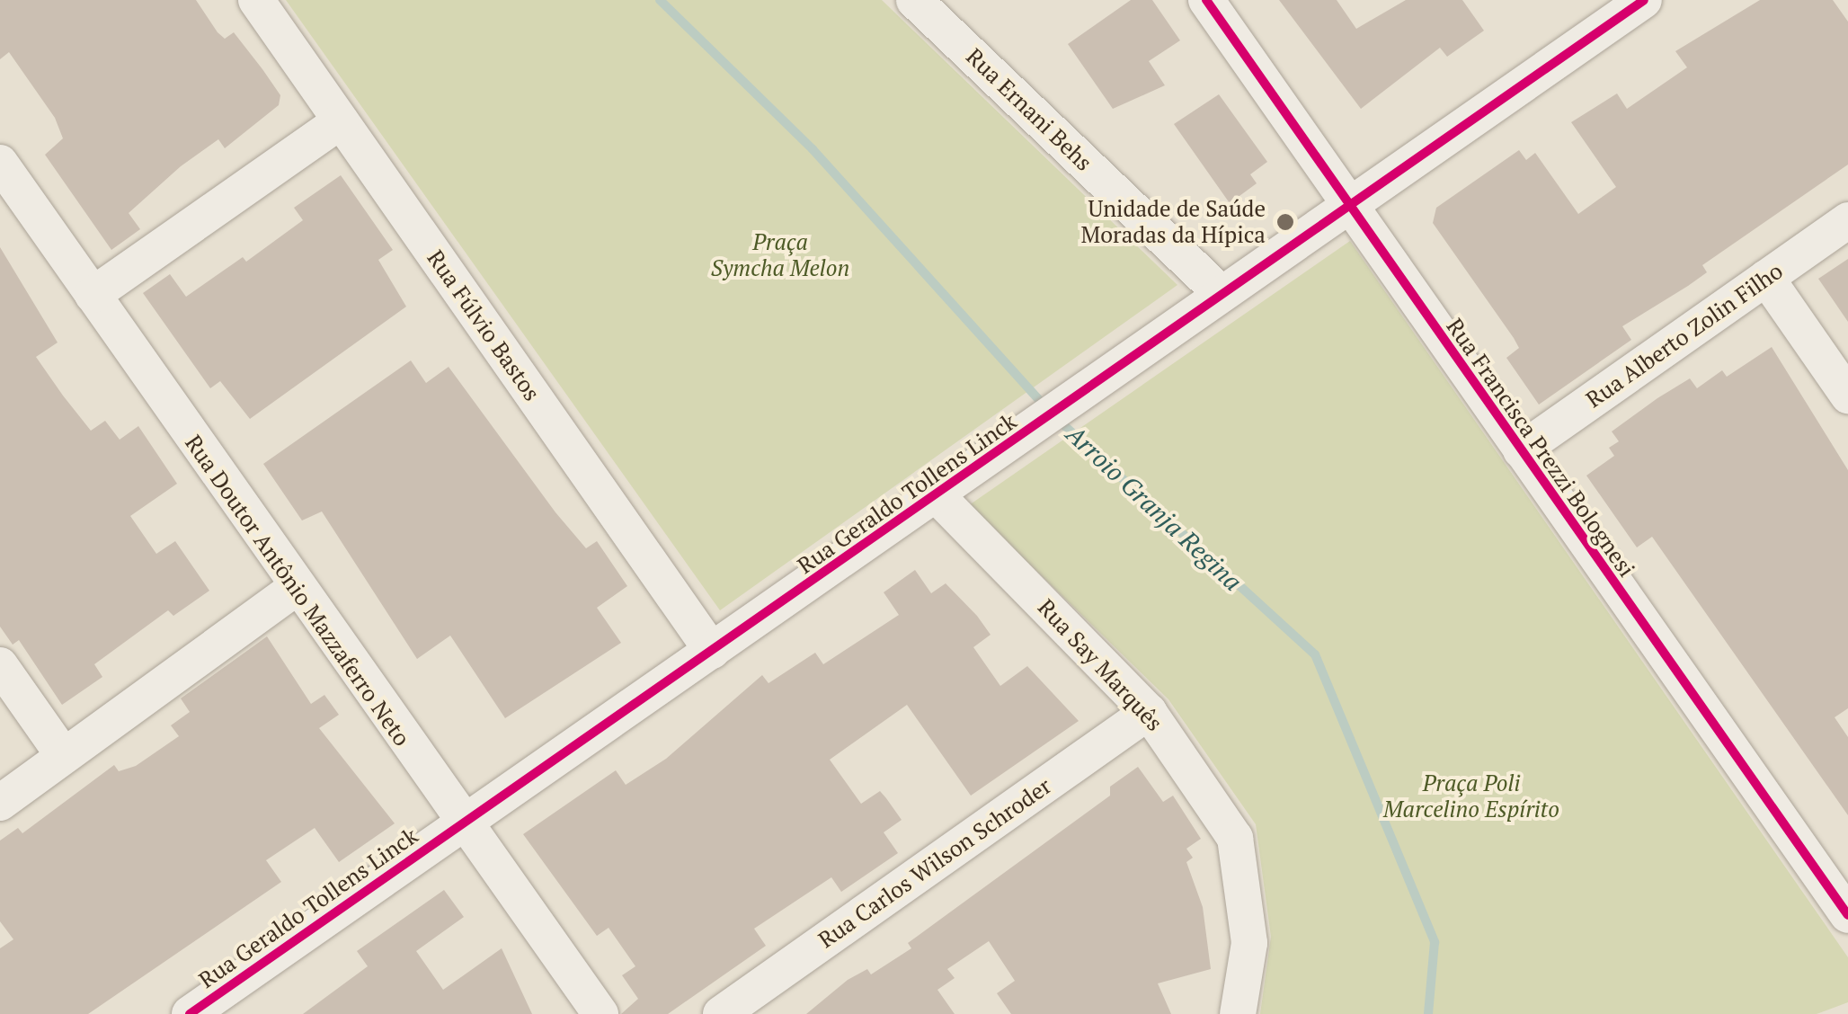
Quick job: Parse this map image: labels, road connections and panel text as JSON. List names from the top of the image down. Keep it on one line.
{"streets":{"street":["Rua Ernani Behs","Rua Fúlvio Bastos","Rua Alberto Zolin Filho","Rua Francisca Prezzi Bolognesi","Rua Geraldo Tollens Linck","Rua Doutor Antônio Mazzaferro Neto","Rua Say Marquês","Rua Carlos Wilson Schroder"]},"crossings":[["Rua Ernani Behs","Rua Geraldo Tollens Linck"],["Rua Fúlvio Bastos","Rua Geraldo Tollens Linck"],["Rua Alberto Zolin Filho","Rua Francisca Prezzi Bolognesi"],["Rua Francisca Prezzi Bolognesi","Rua Geraldo Tollens Linck"],["Rua Geraldo Tollens Linck","Rua Doutor Antônio Mazzaferro Neto"],["Rua Geraldo Tollens Linck","Rua Say Marquês"],["Rua Say Marquês","Rua Carlos Wilson Schroder"]],"water":["Arroio Granja Regina"],"parks":["Praça Symcha Melon","Praça Poli Marcelino Espírito"],"places":["Unidade de Saúde Moradas da Hípica"]}
